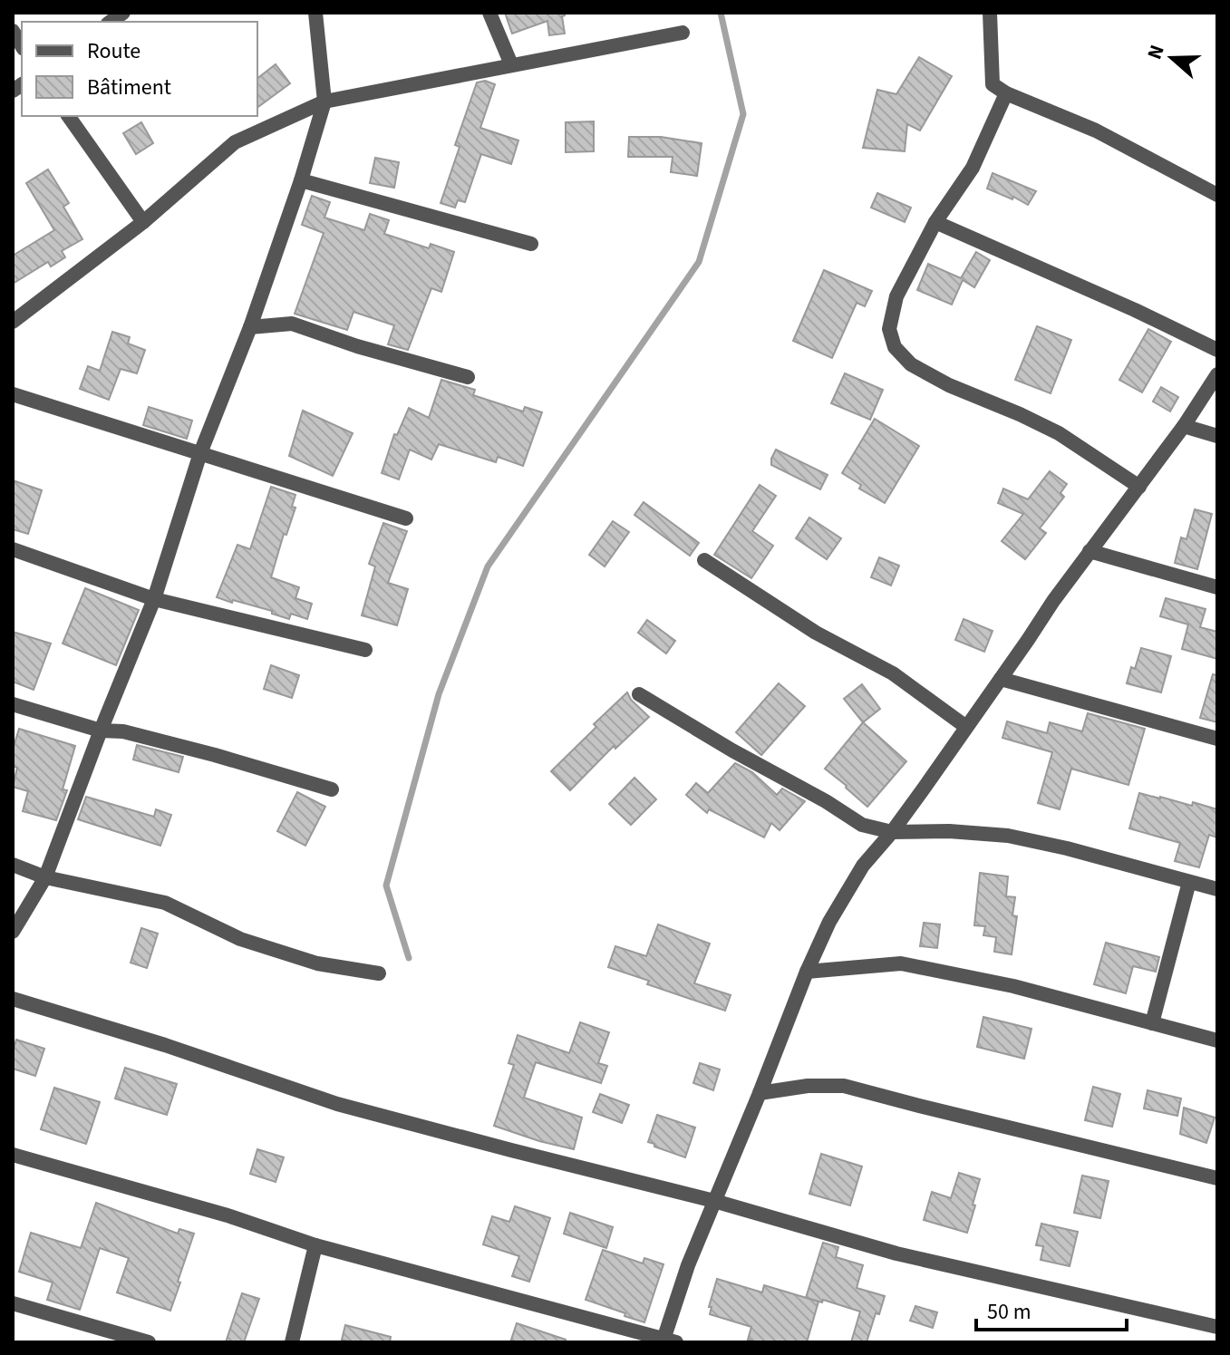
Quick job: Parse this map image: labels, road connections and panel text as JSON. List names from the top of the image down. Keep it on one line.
{"legend":["Route","Bâtiment"],"scale_bar":"50 m","north":"left"}
